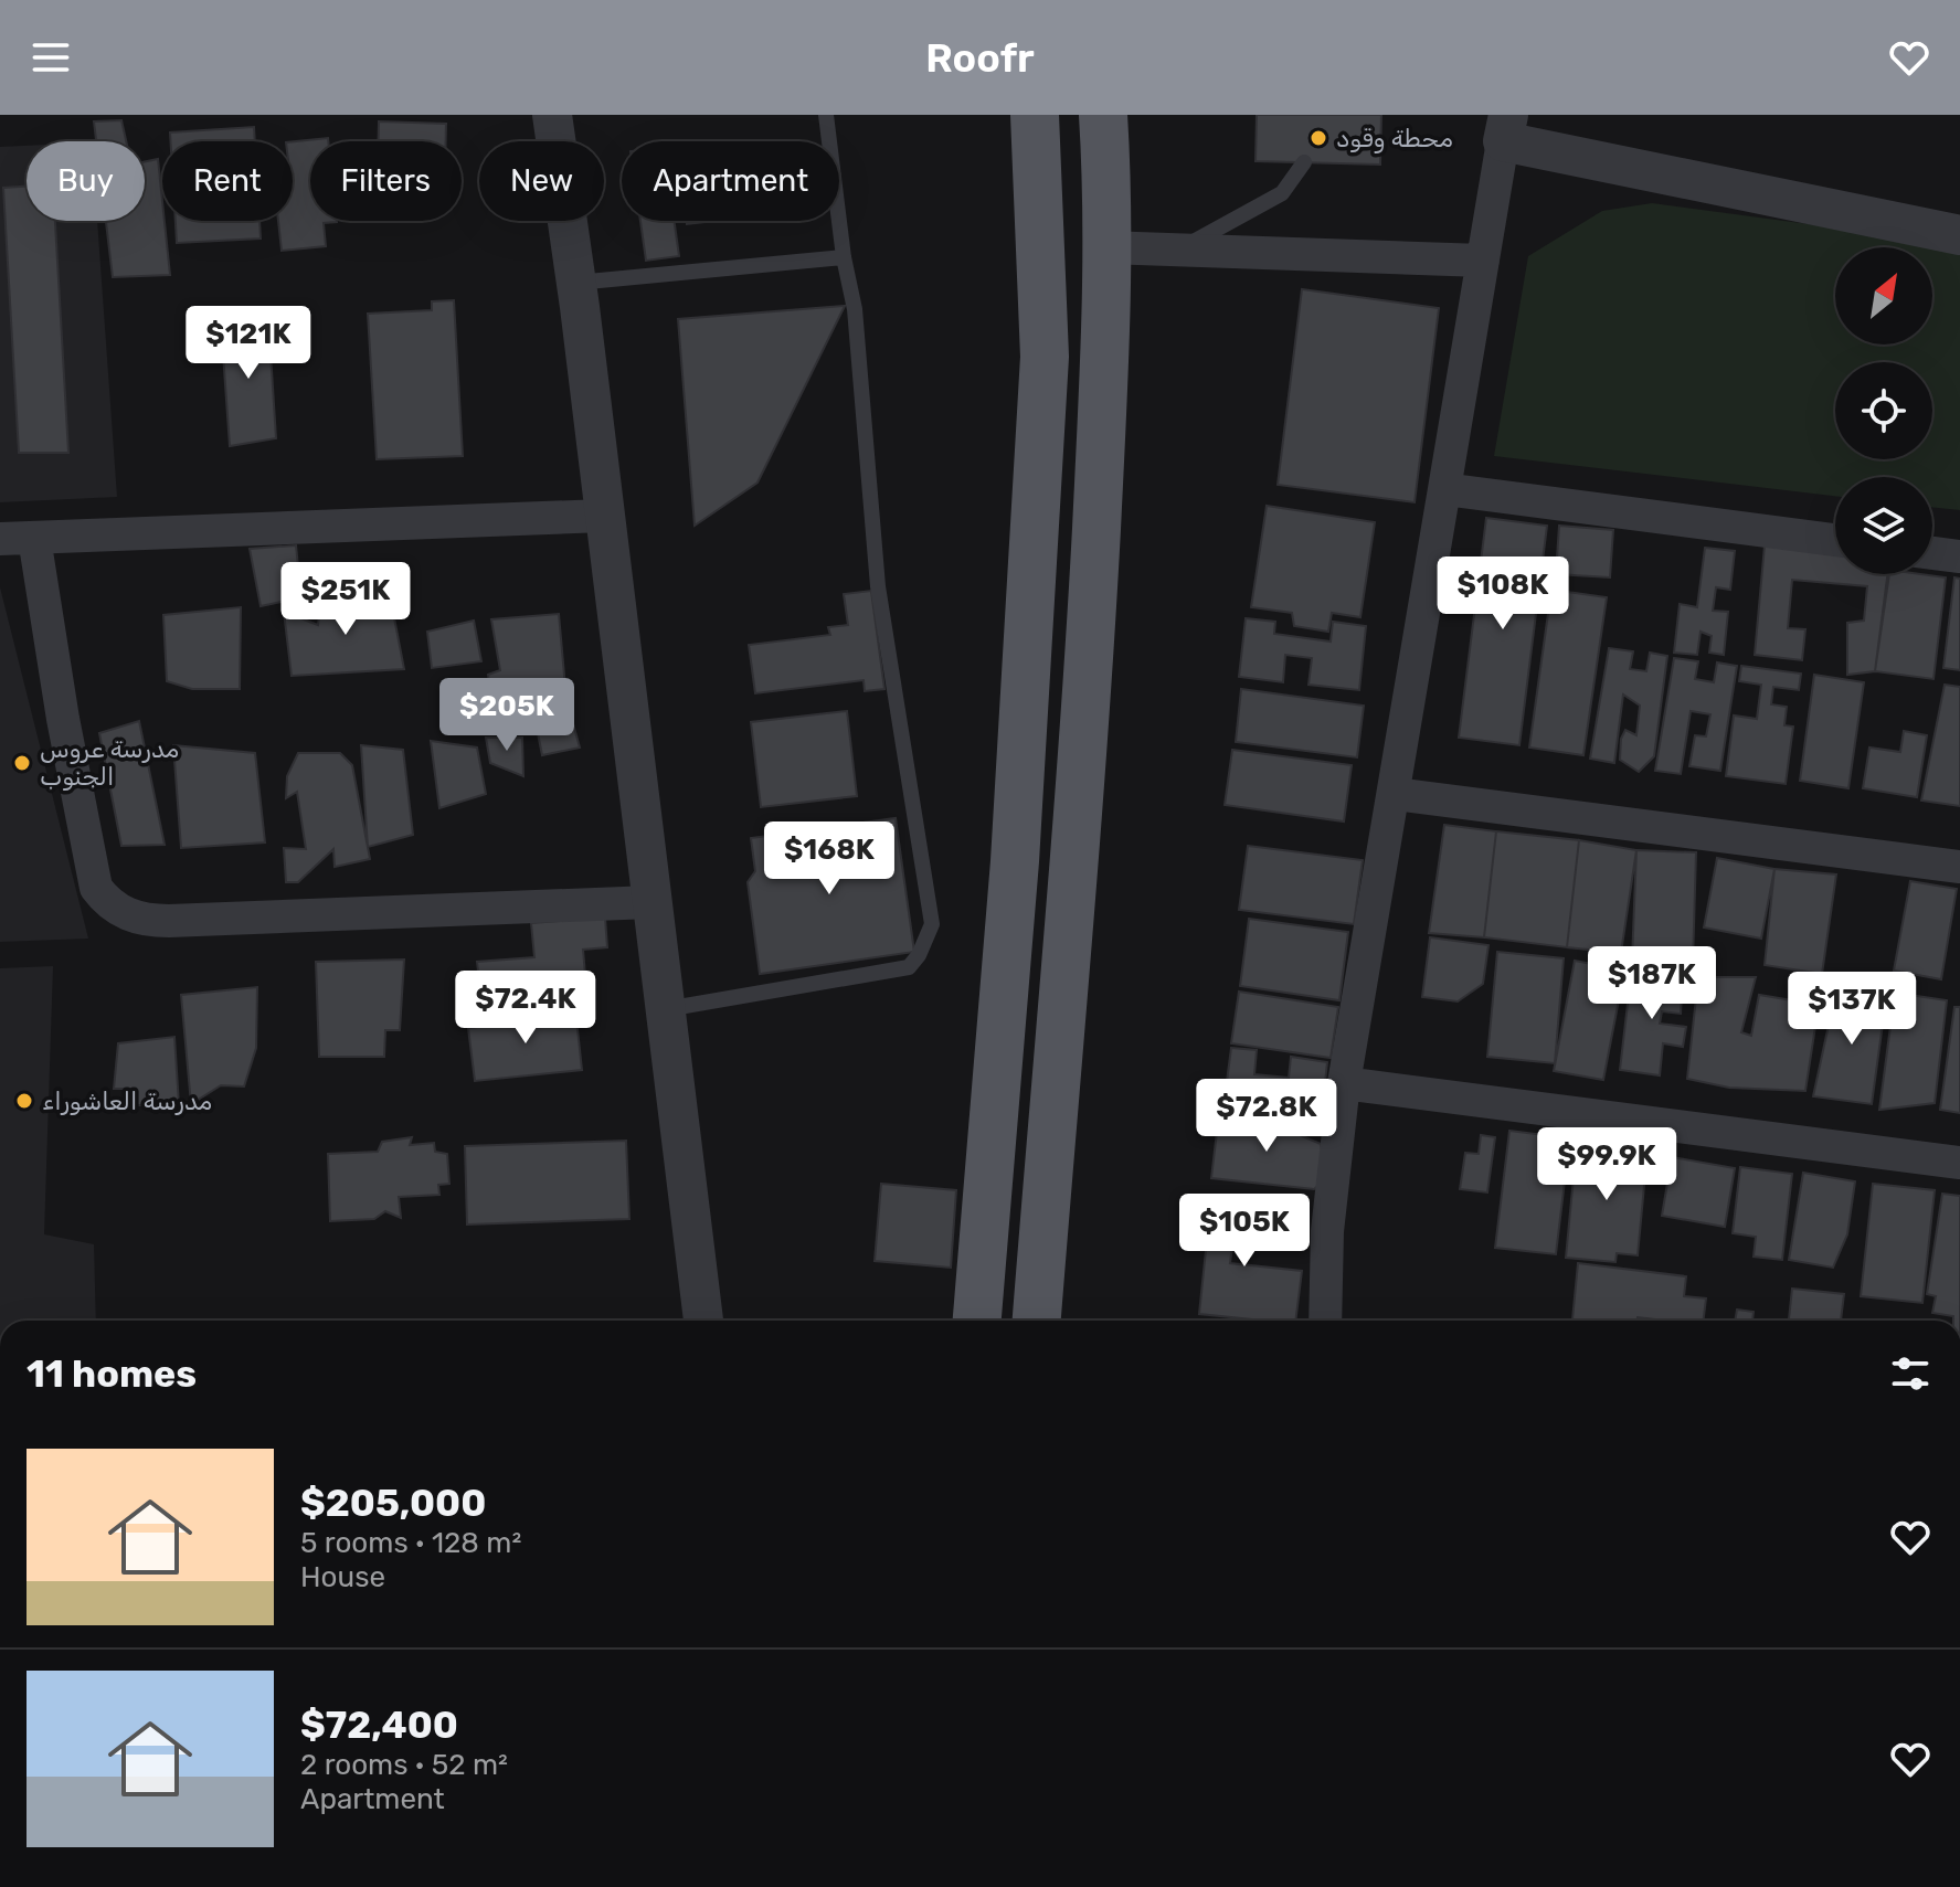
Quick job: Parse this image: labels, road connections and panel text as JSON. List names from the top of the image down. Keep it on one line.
{"places":["محطة وقود","مدرسة عروس الجنوب","مدرسة العاشوراء"],"north":"top right","page":{"header":"Roofr","chip":["Buy","Rent","Filters","New","Apartment"],"price":["$121K","$108K","$251K","$205K","$168K","$187K","$72.4K","$137K","$72.8K","$99.9K","$105K"],"heading":"11 homes","list":[{"name":"$205,000","note":"5 rooms · 128 m² · House"},{"name":"$72,400","note":"2 rooms · 52 m² · Apartment"}]}}
